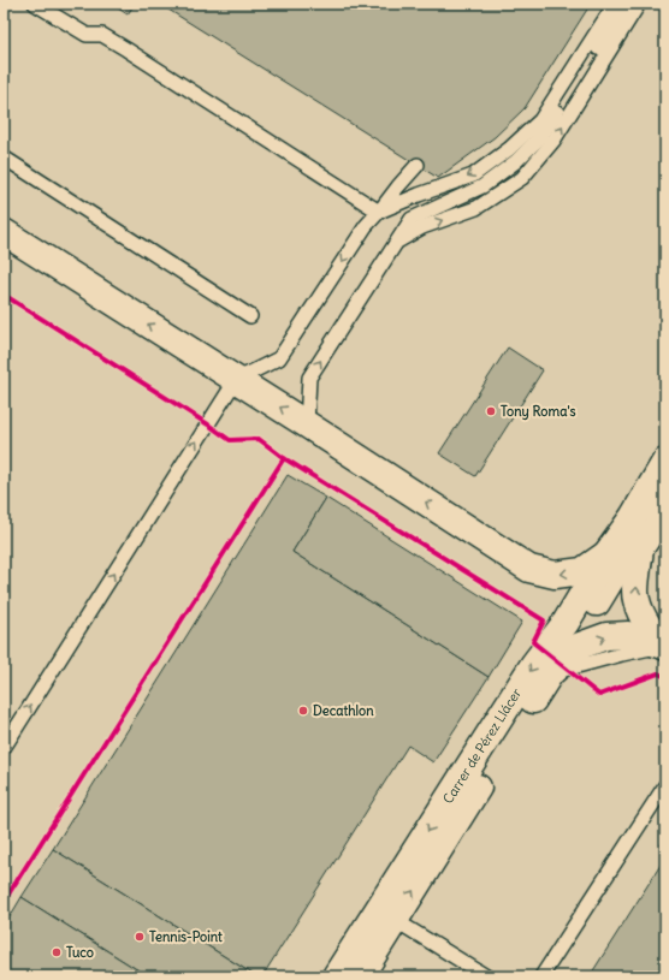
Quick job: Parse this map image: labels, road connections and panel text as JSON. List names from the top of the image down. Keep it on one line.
{"streets":{"street":["Carrer de Pérez Llácer"]},"places":["Tony Roma's","Decathlon","Tennis-Point","Tuco"]}
